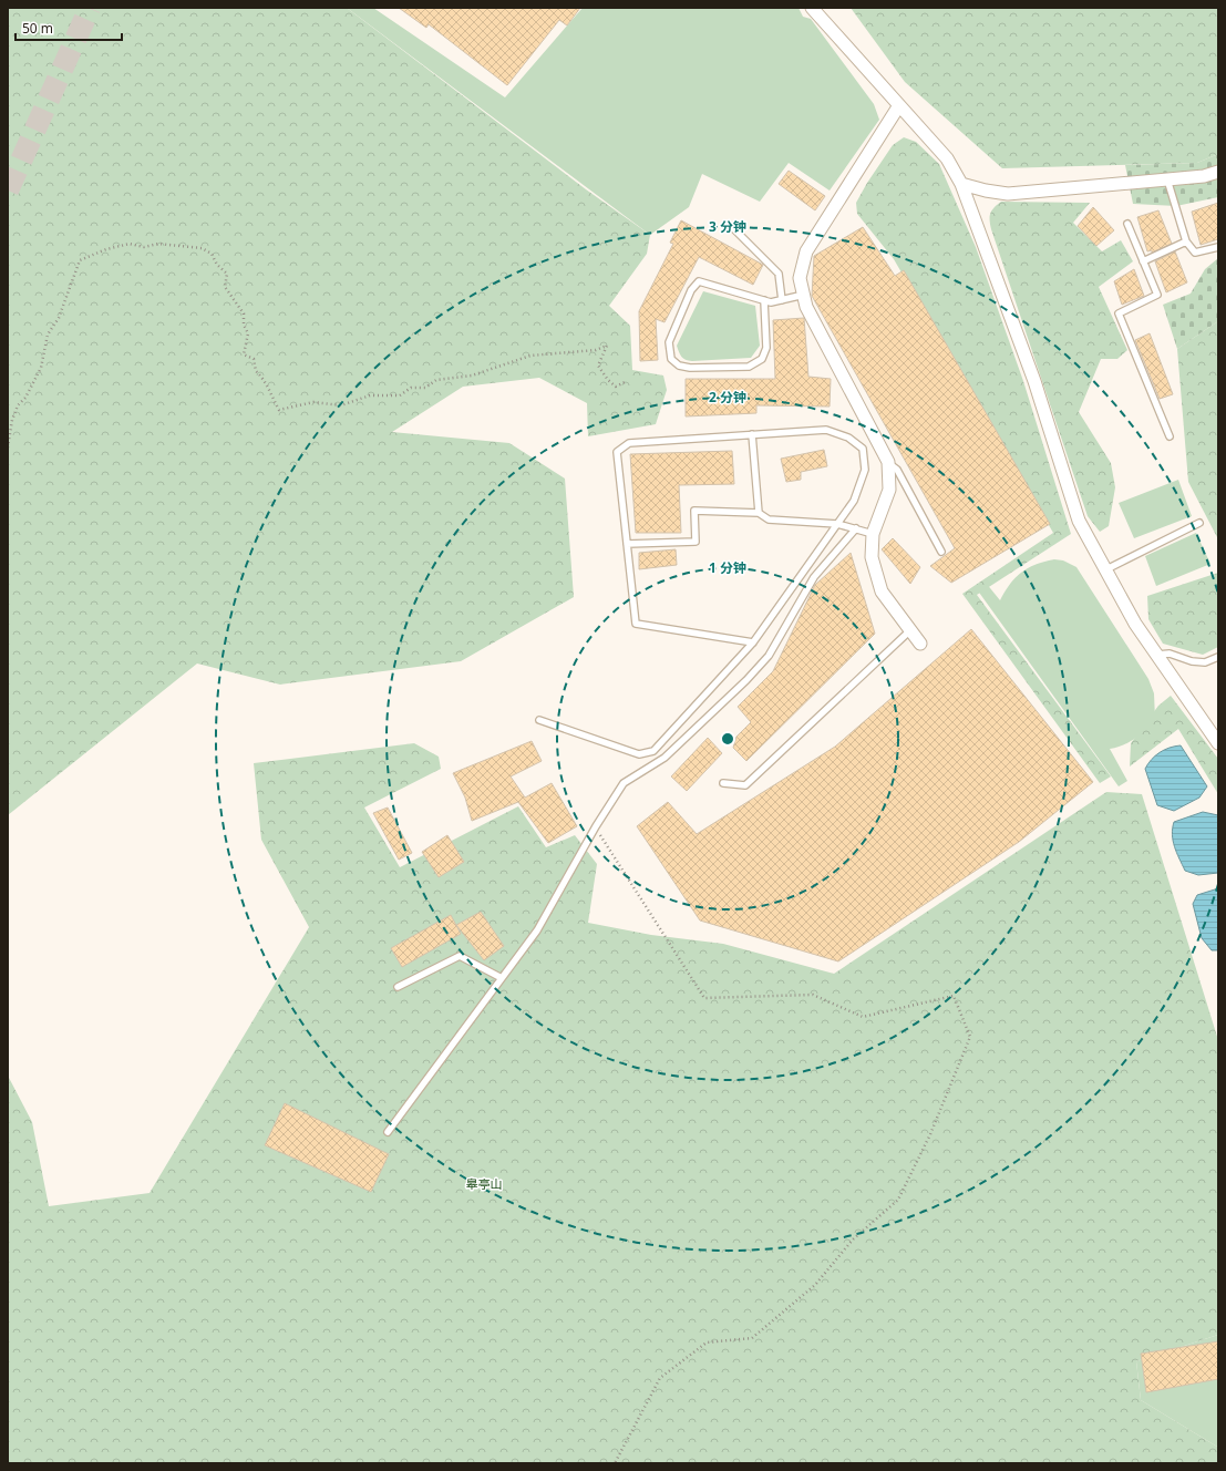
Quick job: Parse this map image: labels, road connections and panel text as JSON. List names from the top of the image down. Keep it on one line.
{"parks":["皋亭山"],"scale_bar":"50 m","rings":["3 分钟","2 分钟","1 分钟"]}
